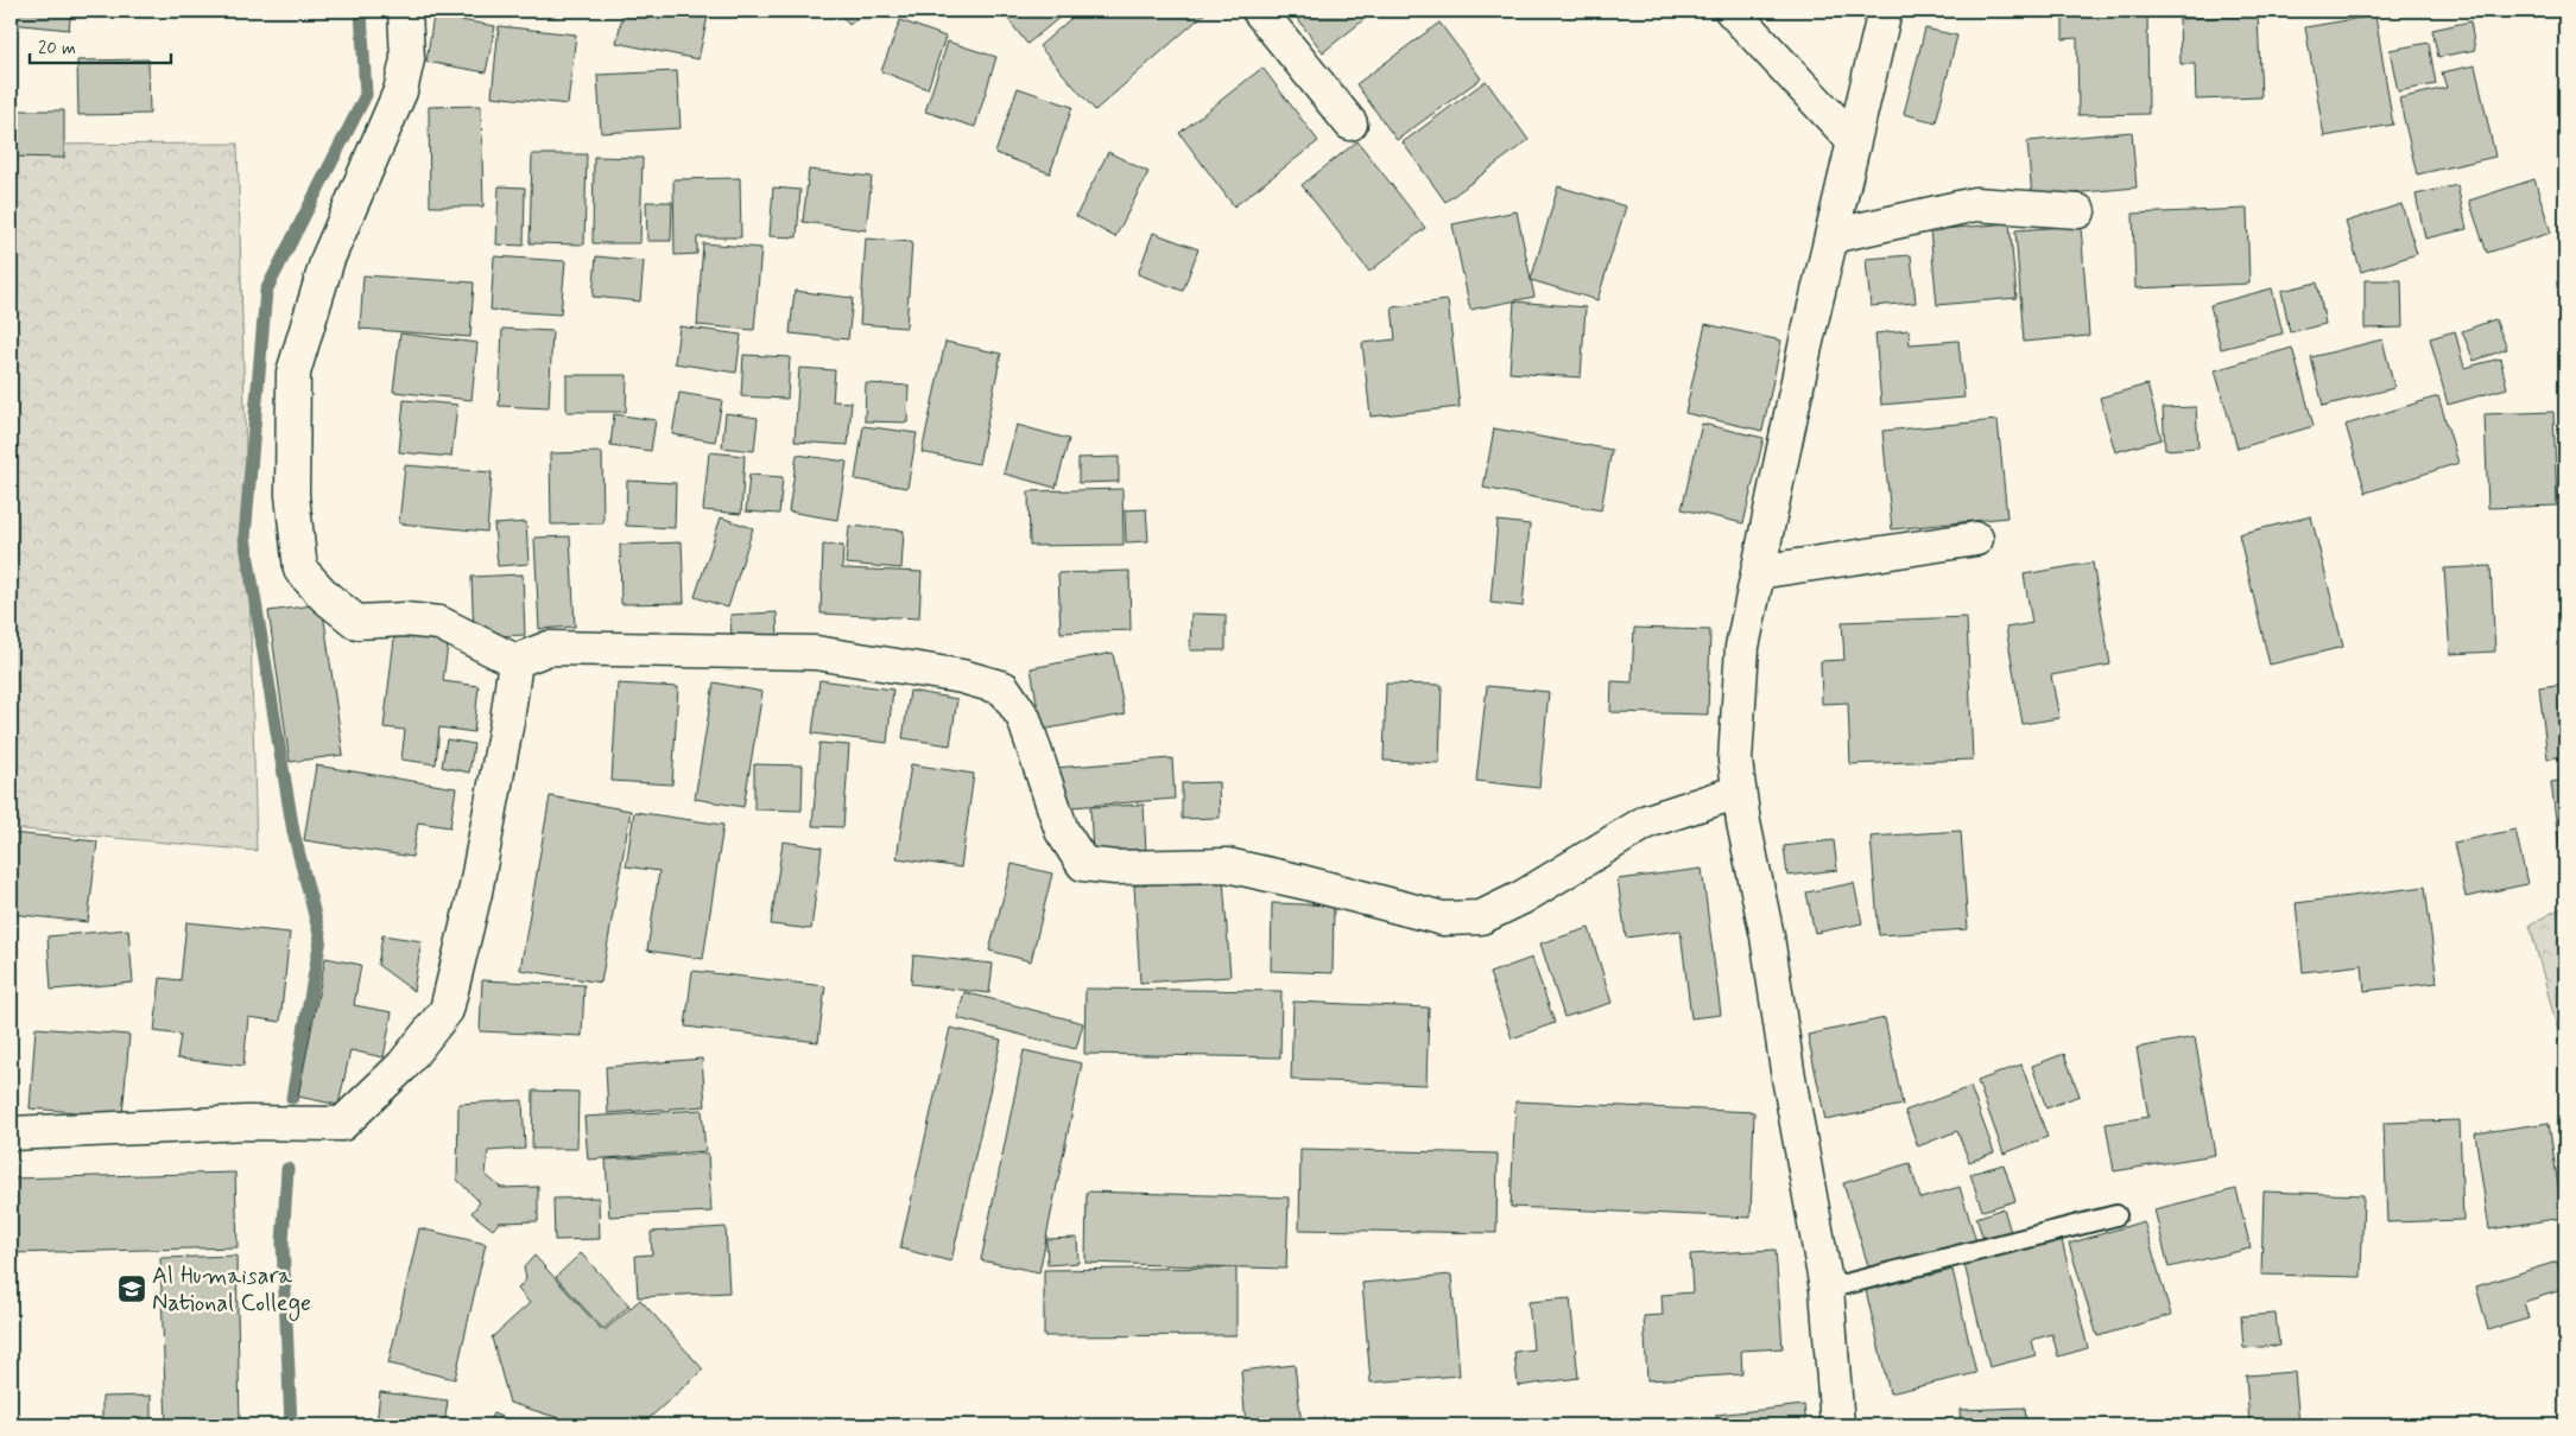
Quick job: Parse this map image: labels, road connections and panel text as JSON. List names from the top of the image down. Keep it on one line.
{"places":{"school or university":["Al Humaisara National College"]},"scale_bar":"20 m"}
